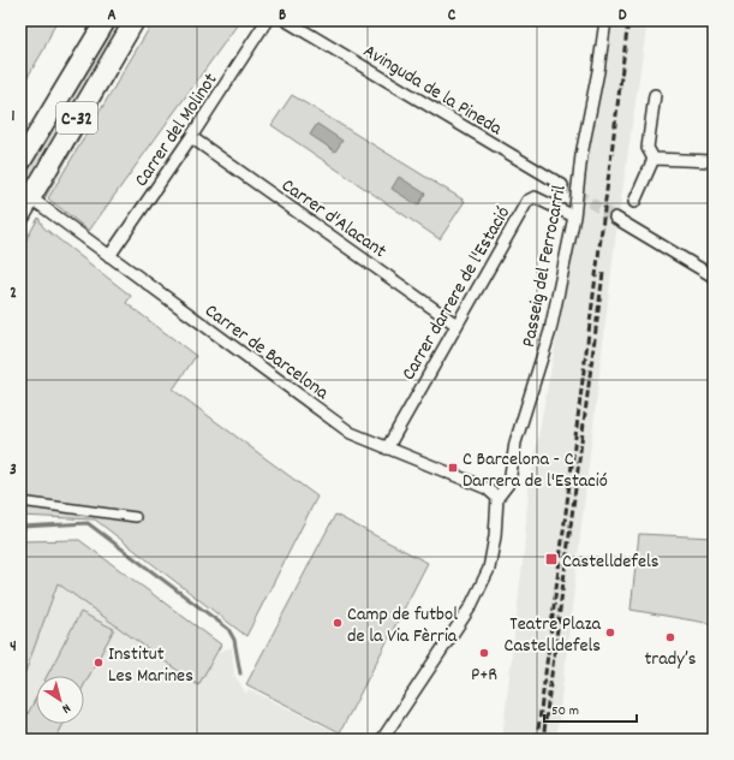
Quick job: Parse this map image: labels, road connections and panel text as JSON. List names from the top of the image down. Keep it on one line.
{"streets":{"highway":["C-32"],"street":["Avinguda de la Pineda","Carrer del Molinot","Carrer d'Alacant","Passeig del Ferrocarril","Carrer darrere de l'Estació","Carrer de Barcelona"]},"crossings":[["Carrer del Molinot","Carrer d'Alacant"],["Carrer del Molinot","Carrer de Barcelona"],["Carrer d'Alacant","Carrer darrere de l'Estació"],["Passeig del Ferrocarril","Carrer darrere de l'Estació"],["Passeig del Ferrocarril","Carrer de Barcelona"],["Carrer darrere de l'Estació","Carrer de Barcelona"]],"places":{"transit":["C Barcelona - C Darrera de l'Estació","Castelldefels"],"other":["Camp de futbol de la Via Fèrria","Teatre Plaza Castelldefels","trady’s","P+R","Institut Les Marines"]},"scale_bar":"50 m","north":"bottom right","grid":{"columns":["A","B","C","D"],"rows":["1","2","3","4"]}}
